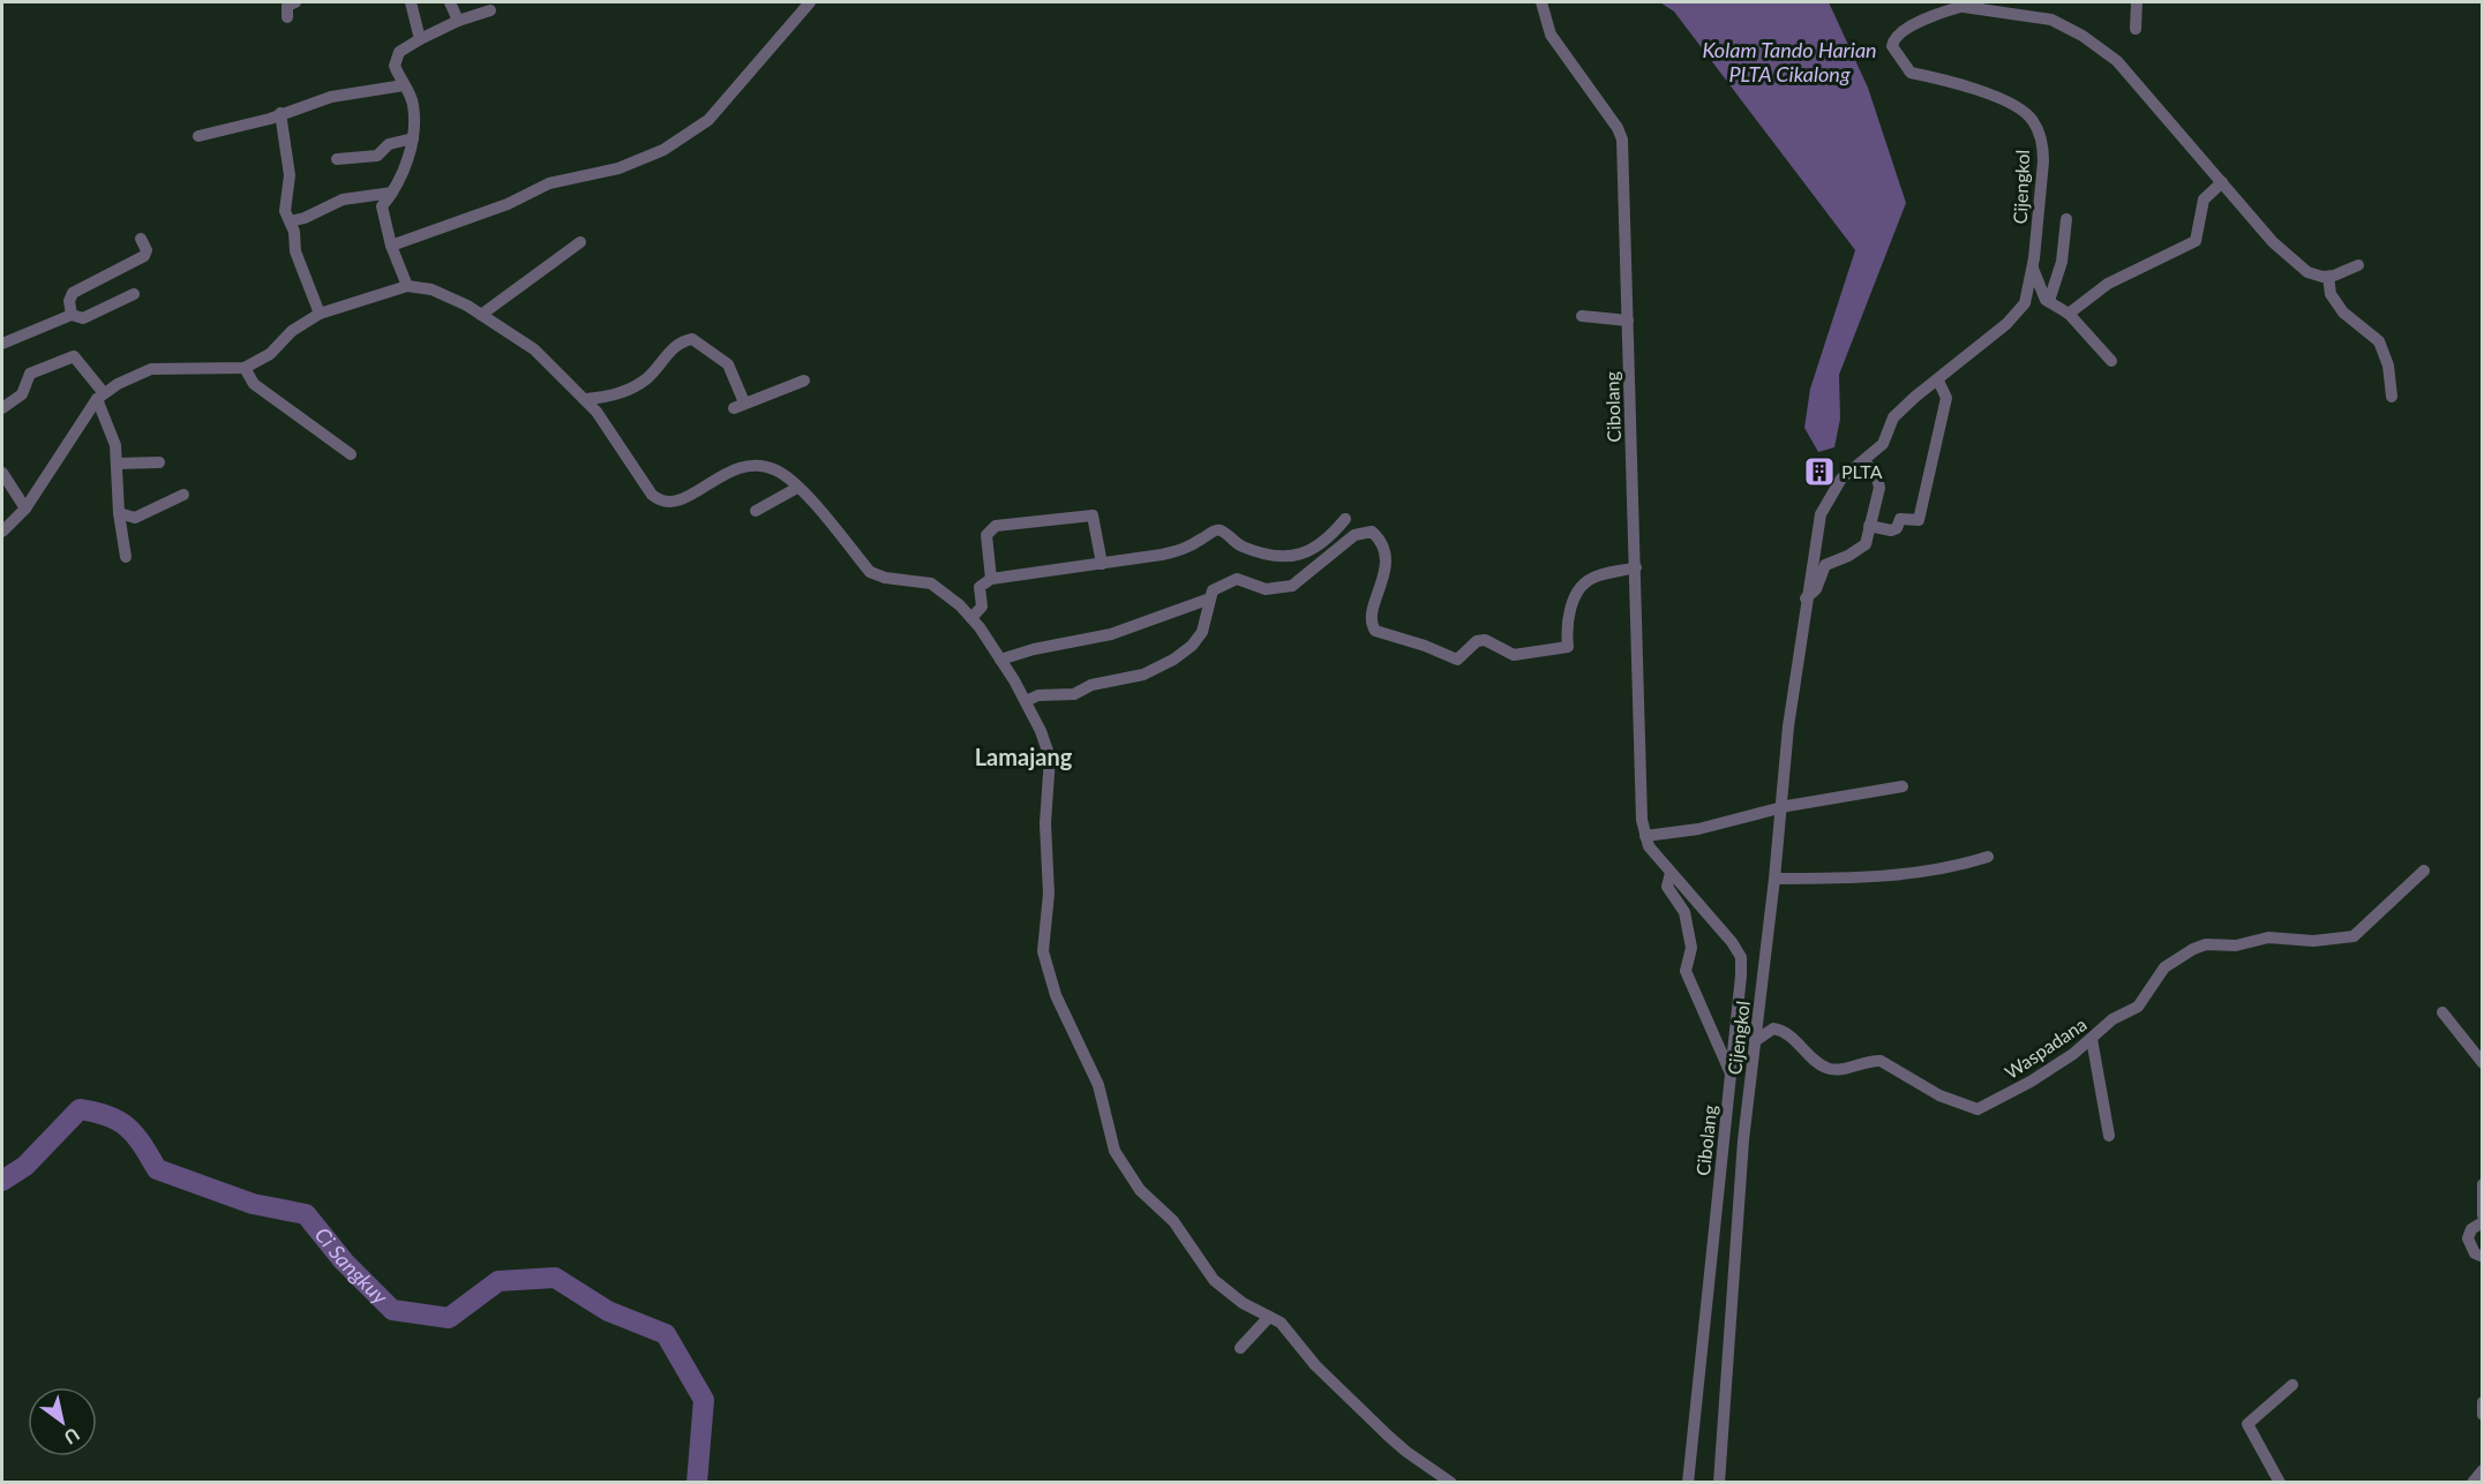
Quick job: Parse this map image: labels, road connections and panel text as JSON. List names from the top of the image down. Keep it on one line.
{"streets":{"street":["Cijengkol","Cibolang","Waspadana"]},"crossings":[["Cijengkol","Waspadana"]],"districts":["Lamajang"],"water":["Kolam Tando Harian PLTA Cikalong","Ci Sangkuy"],"places":{"building":["PLTA"]},"north":"bottom right"}
